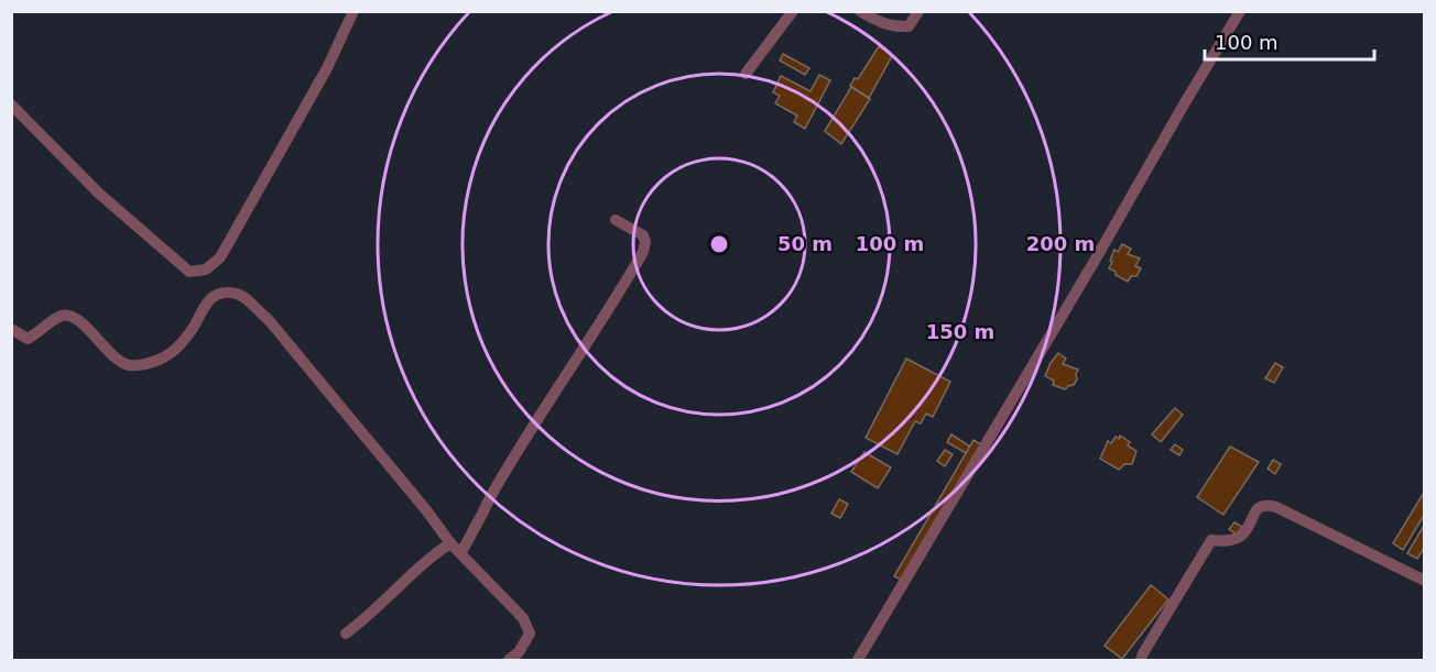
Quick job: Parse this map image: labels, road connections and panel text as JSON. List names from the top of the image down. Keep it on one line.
{"scale_bar":"100 m","rings":["50 m","100 m","200 m","150 m"]}
